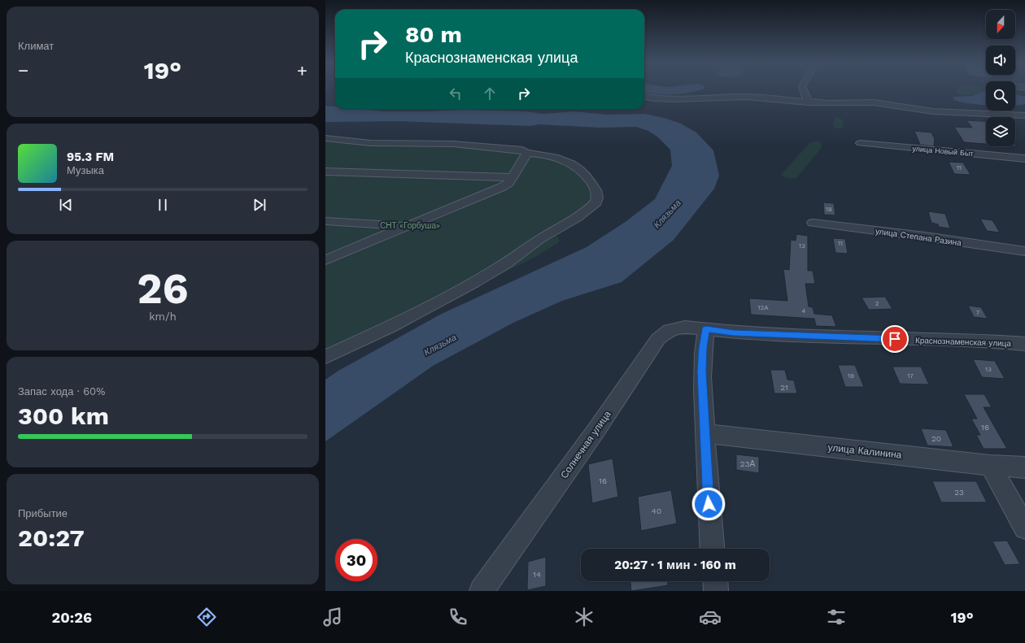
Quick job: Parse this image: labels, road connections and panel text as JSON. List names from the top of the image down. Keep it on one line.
{"streets":{"street":["улица Новый Быт","улица Степана Разина","Краснознаменская улица","Солнечная улица","улица Калинина"]},"crossings":[["Краснознаменская улица","Солнечная улица"]],"water":["Клязьма"],"parks":["СНТ «Горбуша»"],"house_numbers":["11","18","11","13","2","12А","4","7","13","19","17","21","16","20","23А","16","23","40","14"],"north":"bottom","page":{"tile":["Климат",["26","km/h"],["Запас хода · 60%","300 km"],["Прибытие","20:27"]],"turn":["80 m","Краснознаменская улица"],"heat":["−","19°","+"],"song":["95.3 FM","Музыка"],"limit":"30","trip":"20:27 · 1 мин · 160 m","tabs":["20:26","19°"]}}
